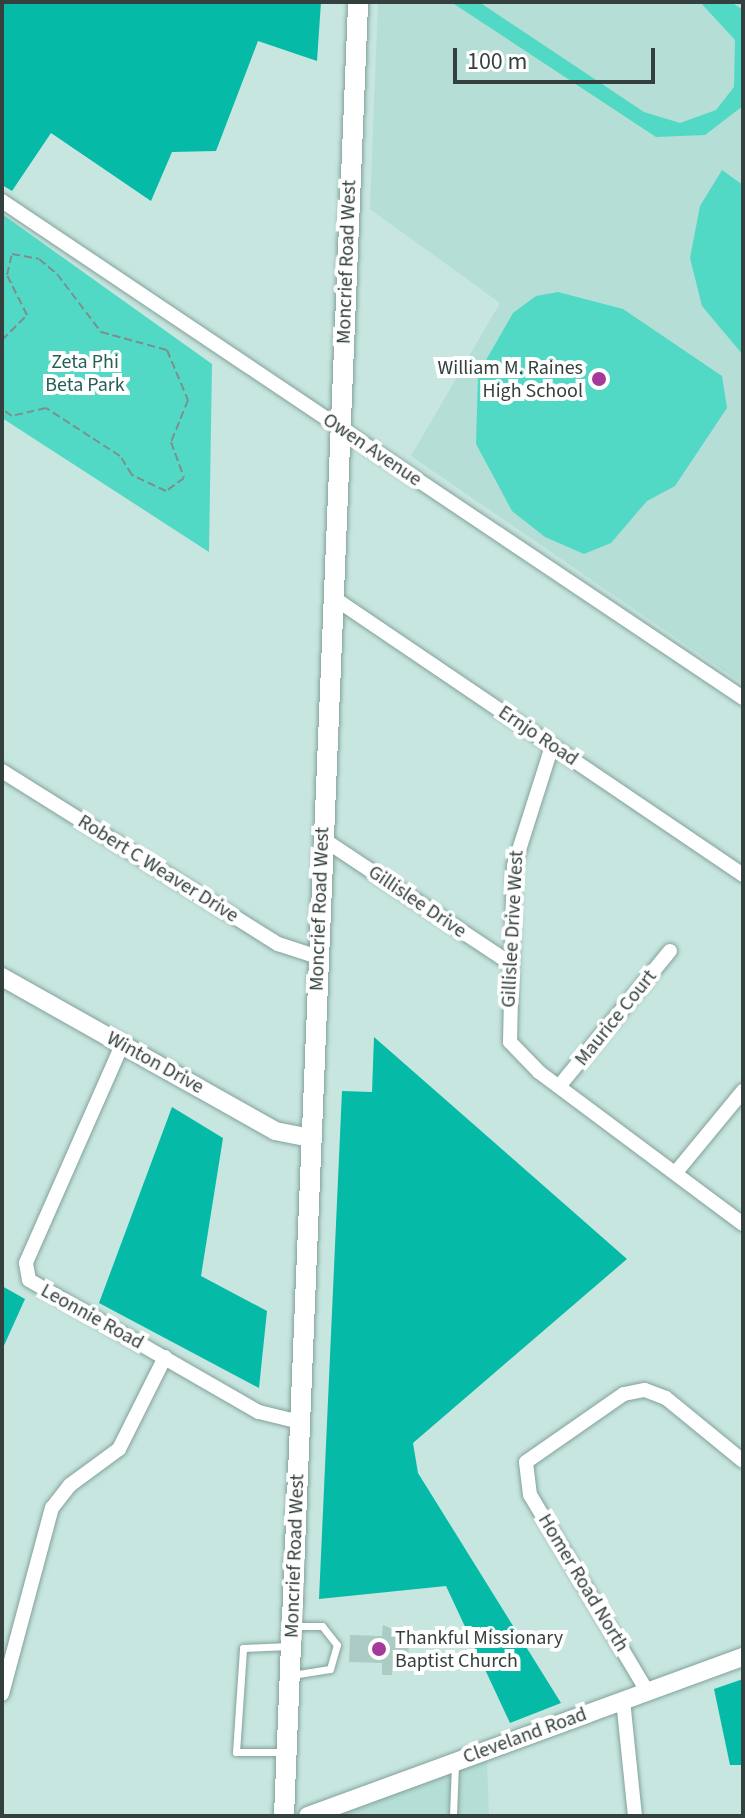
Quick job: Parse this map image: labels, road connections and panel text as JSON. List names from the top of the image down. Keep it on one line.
{"streets":{"main road":["Moncrief Road West"],"street":["Owen Avenue","Ernjo Road","Robert C Weaver Drive","Gillislee Drive","Gillislee Drive West","Maurice Court","Winton Drive","Leonnie Road","Homer Road North","Cleveland Road"]},"crossings":[["Moncrief Road West","Owen Avenue"],["Moncrief Road West","Ernjo Road"],["Moncrief Road West","Robert C Weaver Drive"],["Moncrief Road West","Gillislee Drive"],["Moncrief Road West","Winton Drive"],["Moncrief Road West","Leonnie Road"],["Ernjo Road","Gillislee Drive West"],["Gillislee Drive","Gillislee Drive West"],["Gillislee Drive West","Maurice Court"],["Winton Drive","Leonnie Road"],["Homer Road North","Cleveland Road"]],"parks":["Zeta Phi Beta Park"],"places":["William M. Raines High School","Thankful Missionary Baptist Church"],"scale_bar":"100 m"}
